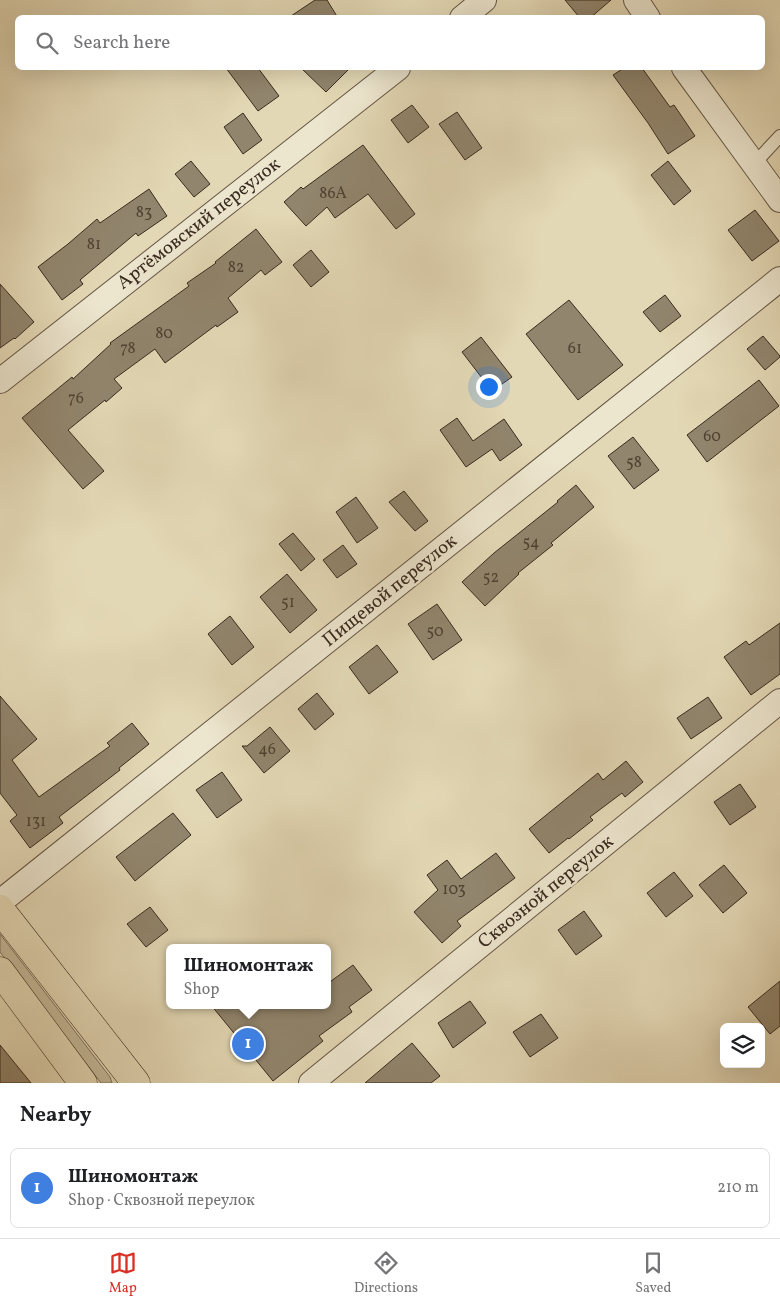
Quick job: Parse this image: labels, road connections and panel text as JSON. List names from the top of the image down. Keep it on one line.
{"streets":{"street":["Артёмовский переулок","Пищевой переулок","Сквозной переулок"]},"house_numbers":["86А","83","81","82","80","78","61","76","60","58","54","52","51","50","46","131","103"],"page":{"search":"Search here","popup":["Шиномонтаж","Shop"],"pins":"1","heading":"Nearby","list":[{"mark":"1","name":"Шиномонтаж","note":"Shop · Сквозной переулок","value":"210 m"}],"nav":["Map","Directions","Saved"]}}
